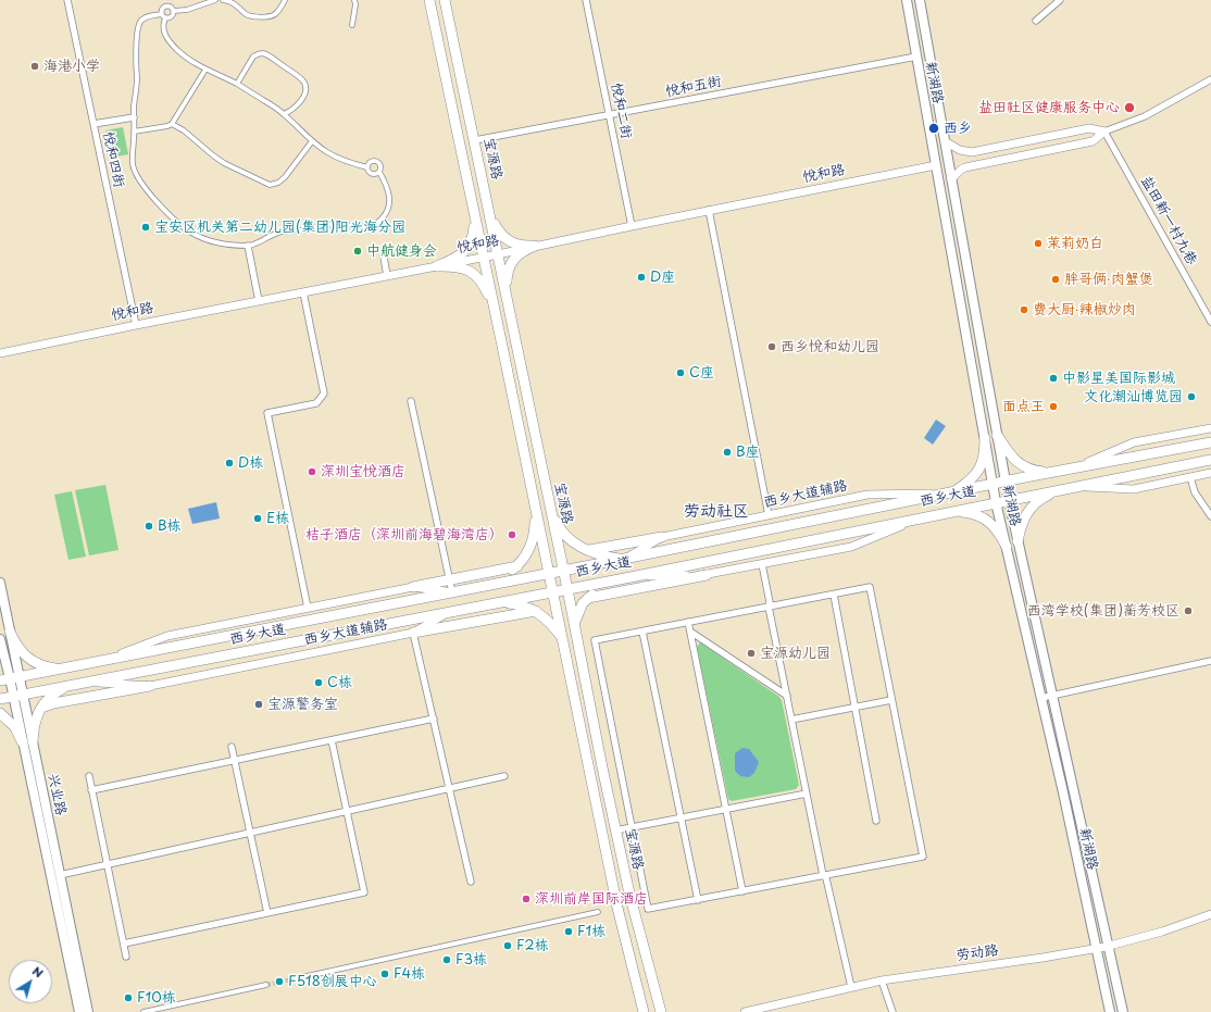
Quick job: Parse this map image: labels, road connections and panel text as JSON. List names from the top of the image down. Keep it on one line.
{"streets":{"main road":["新湖路","宝源路","西乡大道","兴业路"],"street":["悦和五街","悦和二街","悦和四街","悦和路","盐田新一村九巷","西乡大道辅路","劳动路"]},"crossings":[["新湖路","悦和五街"],["新湖路","悦和路"],["新湖路","西乡大道"],["新湖路","劳动路"],["悦和五街","悦和二街"],["悦和五街","宝源路"],["悦和二街","悦和路"],["宝源路","悦和路"],["宝源路","西乡大道"],["悦和四街","悦和路"],["西乡大道辅路","西乡大道"],["西乡大道","兴业路"]],"districts":["劳动社区"],"places":["海港小学","盐田社区健康服务中心","西乡","宝安区机关第二幼儿园(集团)阳光海分园","茉莉奶白","中航健身会","D座","胖哥俩·肉蟹煲","费大厨·辣椒炒肉","西乡悦和幼儿园","C座","中影星美国际影城","文化潮汕博览园","面点王","B座","D栋","深圳宝悦酒店","E栋","B栋","桔子酒店（深圳前海碧海湾店）","西湾学校(集团)蘅芳校区","宝源幼儿园","C栋","宝源警务室","深圳前岸国际酒店","F1栋","F2栋","F3栋","F4栋","F518创展中心","F10栋"],"north":"top right"}
